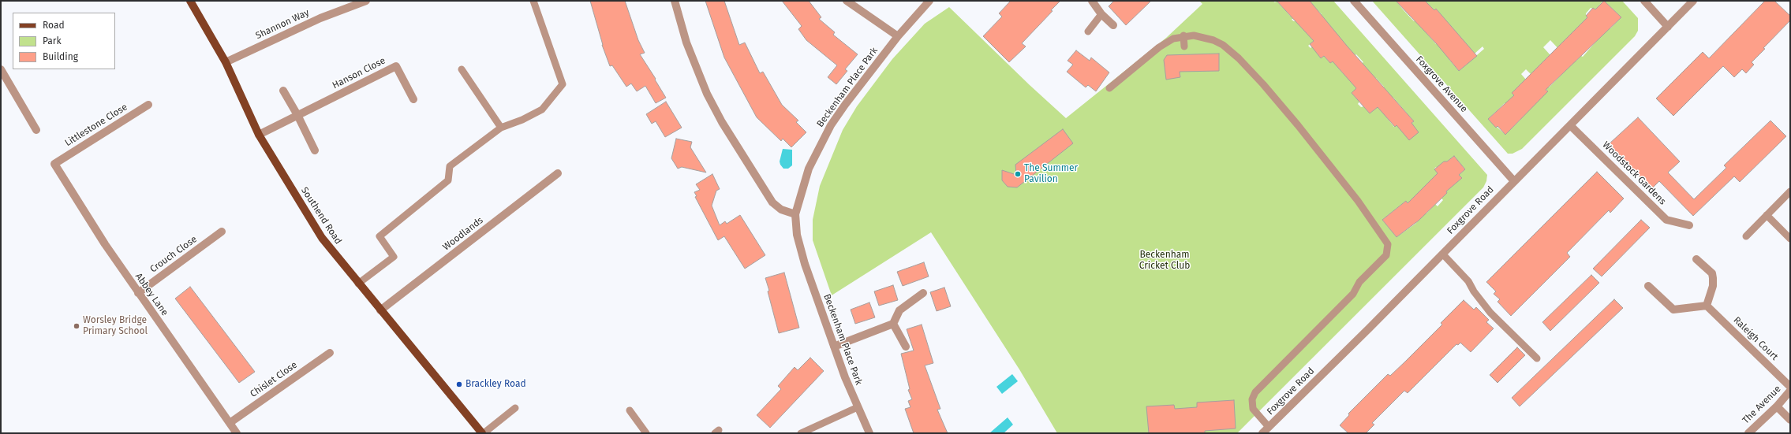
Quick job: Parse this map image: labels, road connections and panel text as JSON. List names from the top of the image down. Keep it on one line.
{"streets":{"main road":["Southend Road"],"street":["Shannon Way","Hanson Close","Foxgrove Avenue","Beckenham Place Park","Littlestone Close","Woodstock Gardens","Foxgrove Road","Woodlands","Crouch Close","Abbey Lane","Raleigh Court","Chislet Close","The Avenue"]},"crossings":[["Shannon Way","Southend Road"],["Hanson Close","Southend Road"],["Foxgrove Avenue","Foxgrove Road"],["Littlestone Close","Abbey Lane"],["Woodstock Gardens","Foxgrove Road"],["Southend Road","Woodlands"],["Crouch Close","Abbey Lane"],["Abbey Lane","Chislet Close"]],"parks":["Beckenham Cricket Club"],"places":["The Summer Pavilion","Worsley Bridge Primary School","Brackley Road"],"legend":["Road","Park","Building"]}
